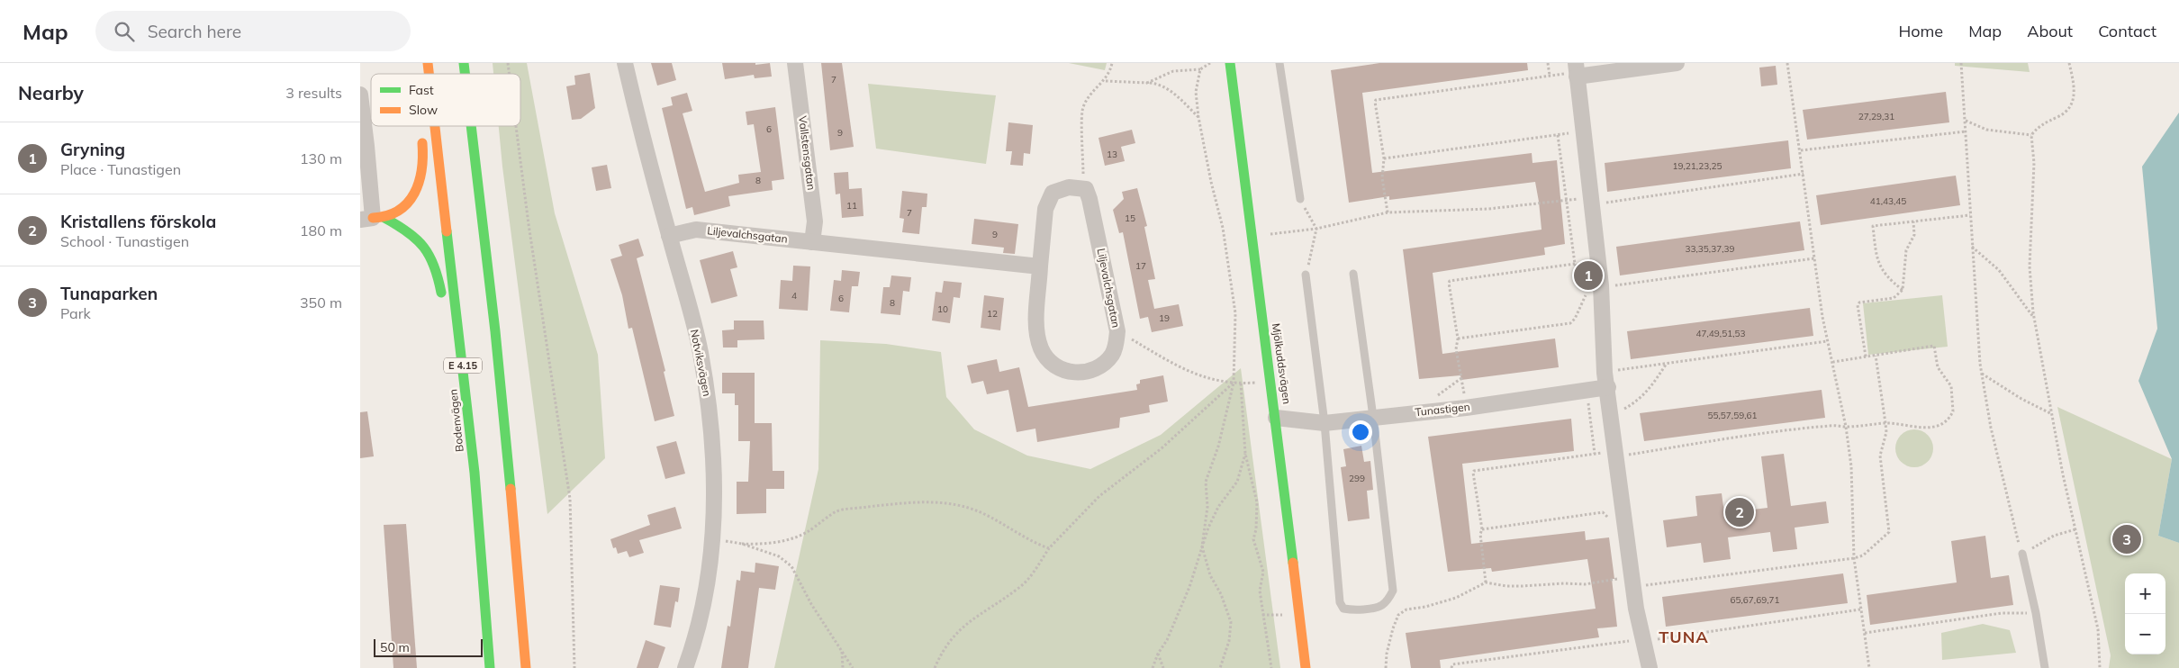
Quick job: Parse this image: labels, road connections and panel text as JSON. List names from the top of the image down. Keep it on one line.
{"streets":{"main road":["Mjölkuddsvägen","E 4.15","Bodenvägen"],"street":["Vallstensgatan","Liljevalchsgatan","Notviksvägen","Tunastigen"]},"crossings":[["Vallstensgatan","Liljevalchsgatan"],["Liljevalchsgatan","Notviksvägen"],["Mjölkuddsvägen","Tunastigen"]],"districts":["TUNA"],"house_numbers":["7","27,29,31","6","9","13","19,21,23,25","8","41,43,45","11","7","15","9","33,35,37,39","17","4","6","8","10","12","19","47,49,51,53","55,57,59,61","299","65,67,69,71"],"legend":["Fast","Slow"],"scale_bar":"50 m","page":{"header":"Map","search":"Search here","nav":["Home","Map","About","Contact"],"heading":["Nearby","3 results"],"list":[{"mark":"1","name":"Gryning","note":"Place · Tunastigen","value":"130 m"},{"mark":"2","name":"Kristallens förskola","note":"School · Tunastigen","value":"180 m"},{"mark":"3","name":"Tunaparken","note":"Park","value":"350 m"}],"pins":["1","2","3"],"map_buttons":["+","−"],"scale":"50 m"}}
